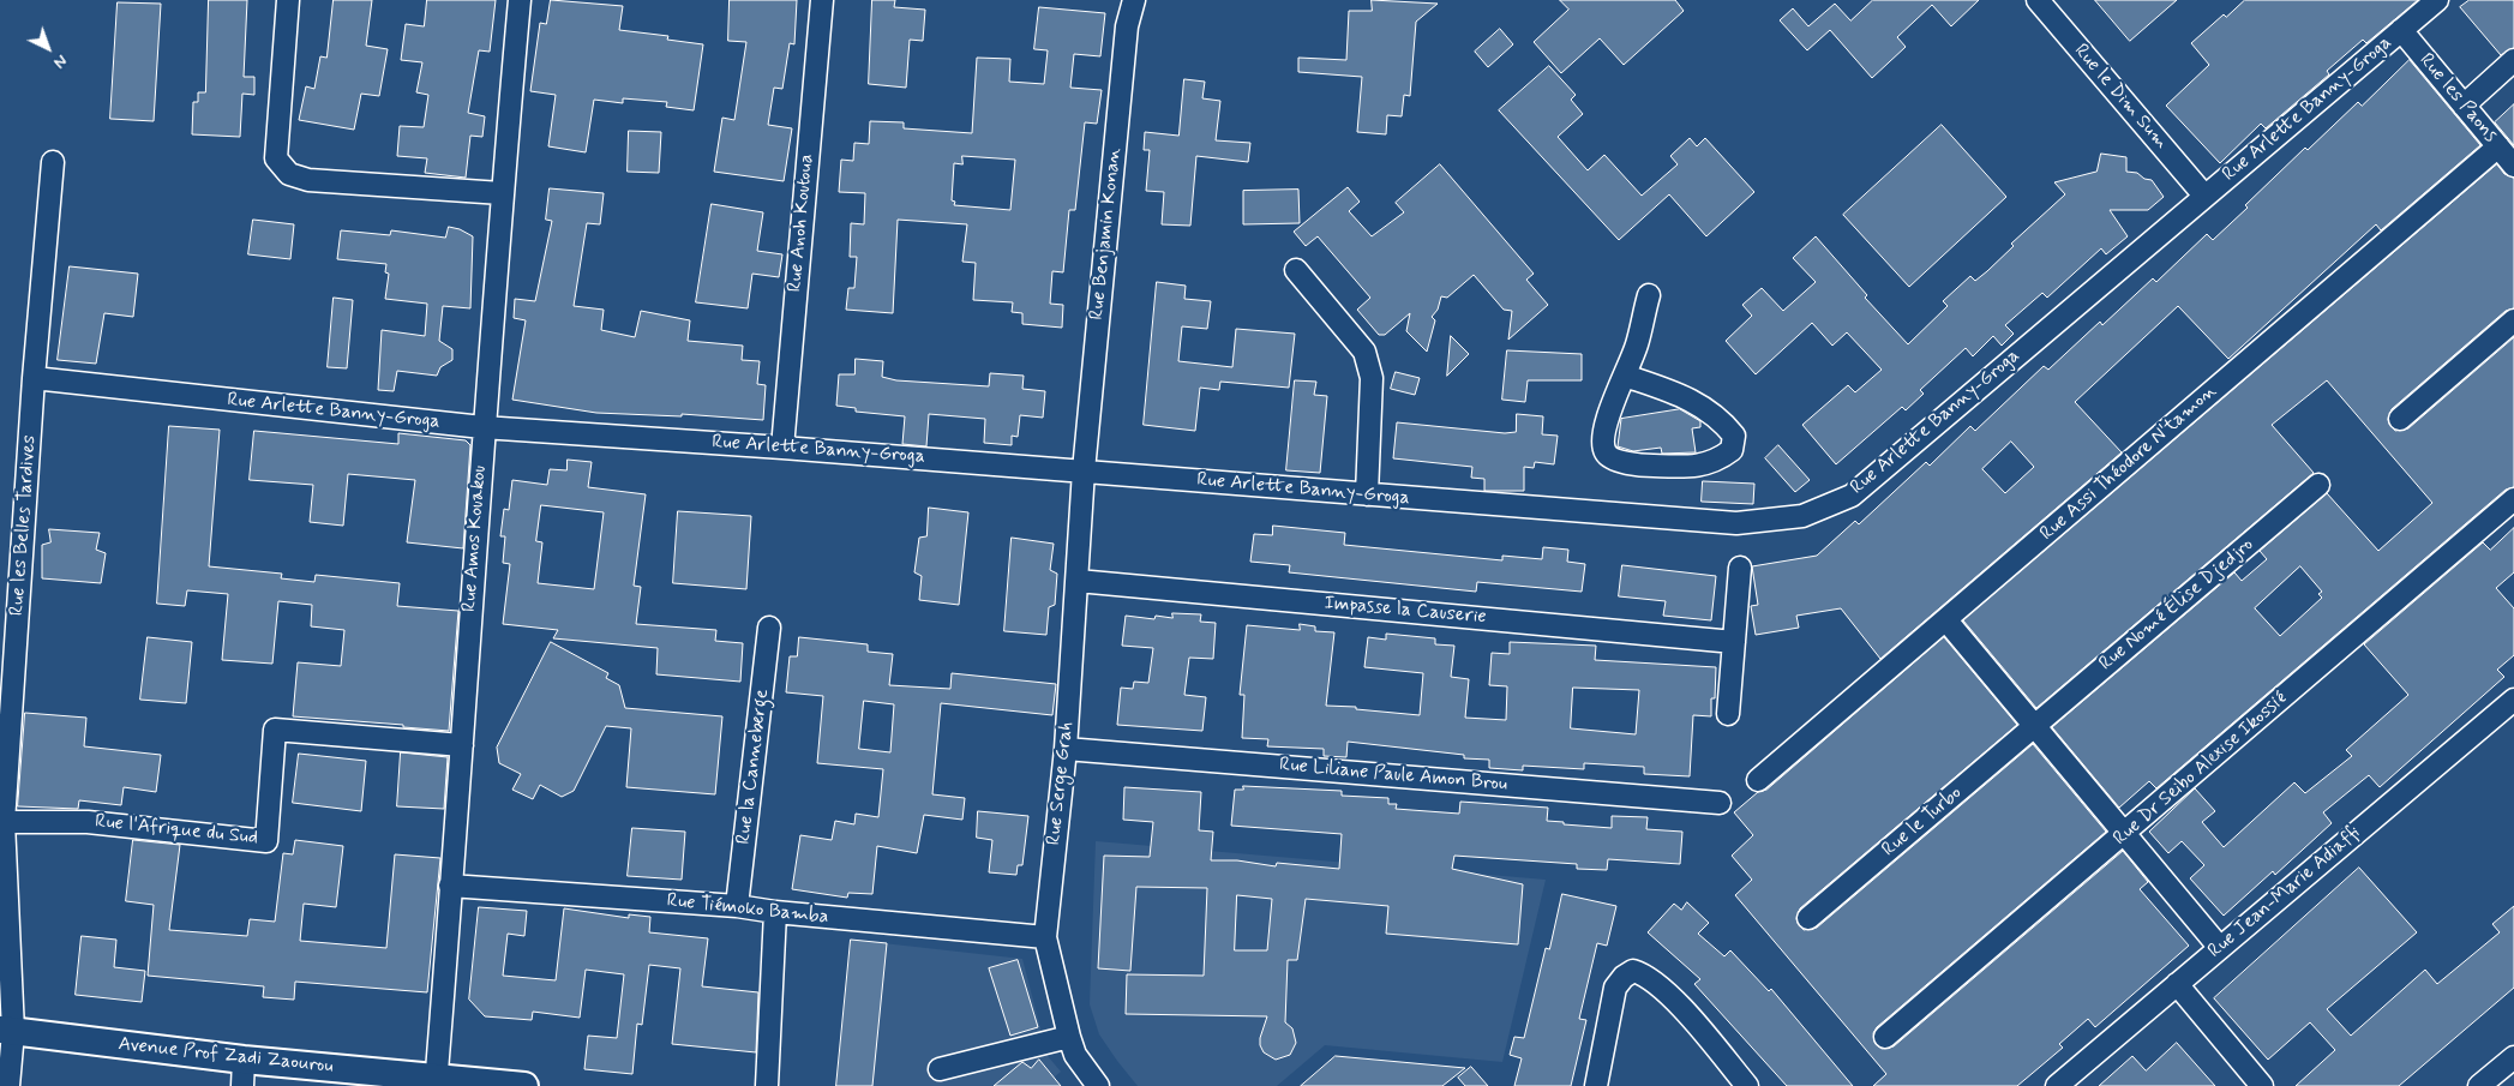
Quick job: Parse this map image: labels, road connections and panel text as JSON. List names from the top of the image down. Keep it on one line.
{"streets":{"main road":["Avenue Prof Zadi Zaourou"],"street":["Rue le Dim Sum","Rue les Paons","Rue Arlette Banny-Groga","Rue Anoh Koutoua","Rue Benjamin Konan","Rue Assi Théodore N'tamon","Rue les Belles Tardives","Rue Amos Kouakou","Rue Nomé Élise Djedjro","Impasse la Causerie","Rue la Canneberge","Rue Dr Seibo Alexise Ikossié","Rue Liliane Paule Amon Brou","Rue Serge Grah","Rue le Turbo","Rue l'Afrique du Sud","Rue Jean-Marie Adiaffi","Rue Tiémoko Bamba"]},"crossings":[["Rue le Dim Sum","Rue Arlette Banny-Groga"],["Rue les Paons","Rue Arlette Banny-Groga"],["Rue les Paons","Rue Assi Théodore N'tamon"],["Rue Arlette Banny-Groga","Rue Anoh Koutoua"],["Rue Arlette Banny-Groga","Rue Benjamin Konan"],["Rue Arlette Banny-Groga","Rue les Belles Tardives"],["Rue Arlette Banny-Groga","Rue Amos Kouakou"],["Rue Arlette Banny-Groga","Rue Serge Grah"],["Rue Benjamin Konan","Rue Serge Grah"],["Rue les Belles Tardives","Rue l'Afrique du Sud"],["Rue les Belles Tardives","Avenue Prof Zadi Zaourou"],["Rue Amos Kouakou","Rue l'Afrique du Sud"],["Rue Amos Kouakou","Rue Tiémoko Bamba"],["Rue Amos Kouakou","Avenue Prof Zadi Zaourou"],["Rue Nomé Élise Djedjro","Rue le Turbo"],["Impasse la Causerie","Rue Serge Grah"],["Rue la Canneberge","Rue Tiémoko Bamba"],["Rue Liliane Paule Amon Brou","Rue Serge Grah"],["Rue Serge Grah","Rue Tiémoko Bamba"]],"north":"bottom right"}
